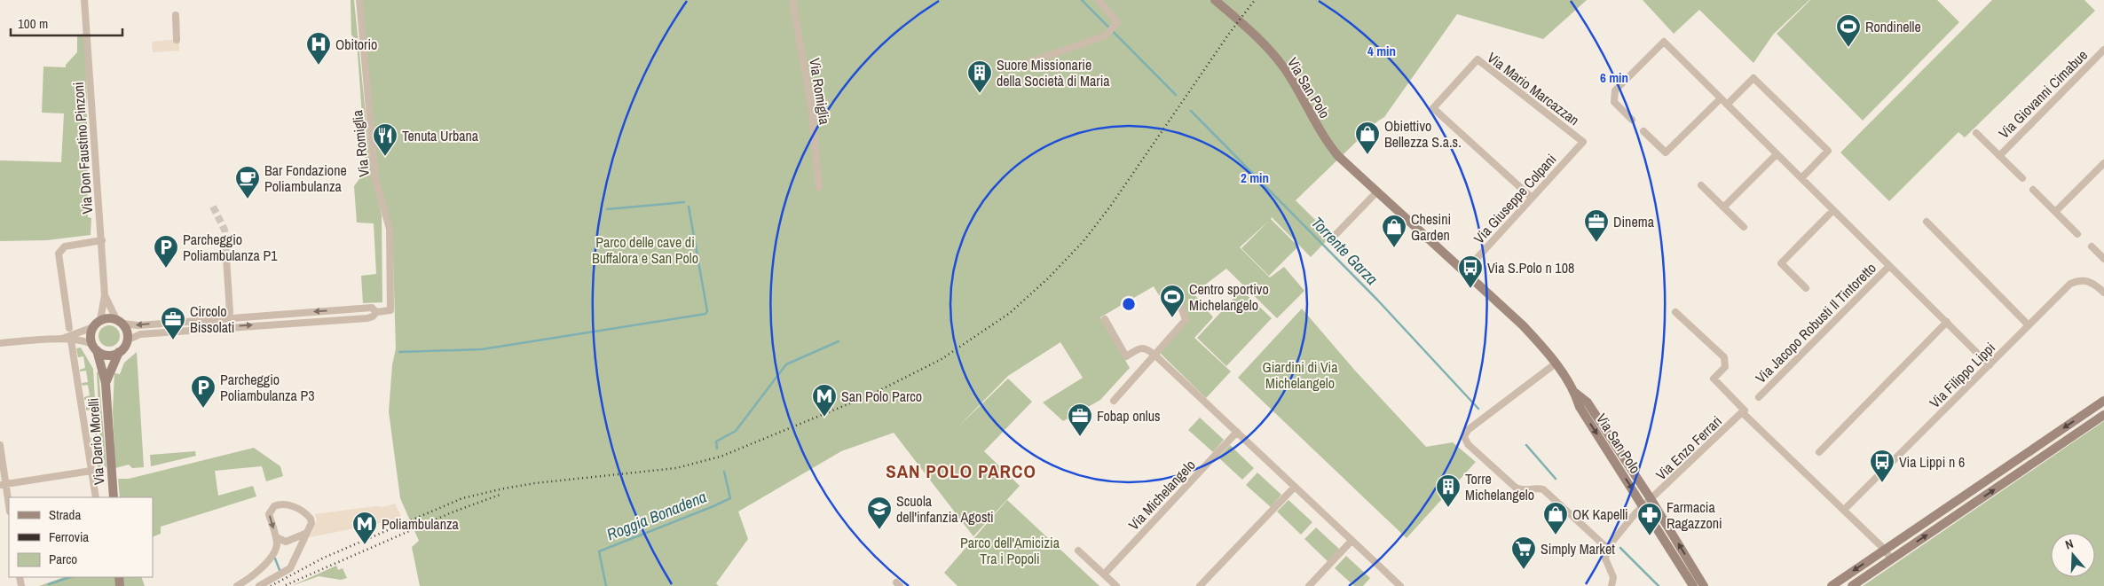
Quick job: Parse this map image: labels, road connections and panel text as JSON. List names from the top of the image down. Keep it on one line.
{"streets":{"main road":["Via San Polo","Via Dario Morelli"],"street":["Via Mario Marcazzan","Via Romiglia","Via Giovanni Cimabue","Via Don Faustino Pinzoni","Via Giuseppe Colpani","Via Jacopo Robusti Il Tintoretto","Via Filippo Lippi","Via Enzo Ferrari","Via Michelangelo"]},"crossings":[["Via San Polo","Via Giuseppe Colpani"],["Via San Polo","Via Enzo Ferrari"],["Via Mario Marcazzan","Via Giuseppe Colpani"],["Via Don Faustino Pinzoni","Via Dario Morelli"],["Via Jacopo Robusti Il Tintoretto","Via Filippo Lippi"]],"districts":["SAN POLO PARCO"],"water":["Torrente Garza","Roggia Bonadena"],"parks":["Parco delle cave di Buffalora e San Polo","Giardini di Via Michelangelo","Parco dell'Amicizia Tra i Popoli"],"places":{"sports":["Rondinelle","Centro sportivo Michelangelo"],"hospital":["Obitorio"],"building":["Suore Missionarie della Società di Maria","Torre Michelangelo"],"shop":["Obiettivo Bellezza S.a.s.","Chesini Garden","OK Kapelli"],"restaurant":["Tenuta Urbana"],"cafe":["Bar Fondazione Poliambulanza"],"office":["Dinema","Circolo Bissolati","Fobap onlus"],"parking":["Parcheggio Poliambulanza P1","Parcheggio Poliambulanza P3"],"bus stop":["Via S.Polo n 108","Via Lippi n 6"],"metro station":["San Polo Parco","Poliambulanza"],"school or university":["Scuola dell'infanzia Agosti"],"pharmacy":["Farmacia Ragazzoni"],"supermarket":["Simply Market"]},"legend":["Strada","Ferrovia","Parco"],"scale_bar":"100 m","north":"top","rings":["4 min","6 min","2 min"]}
